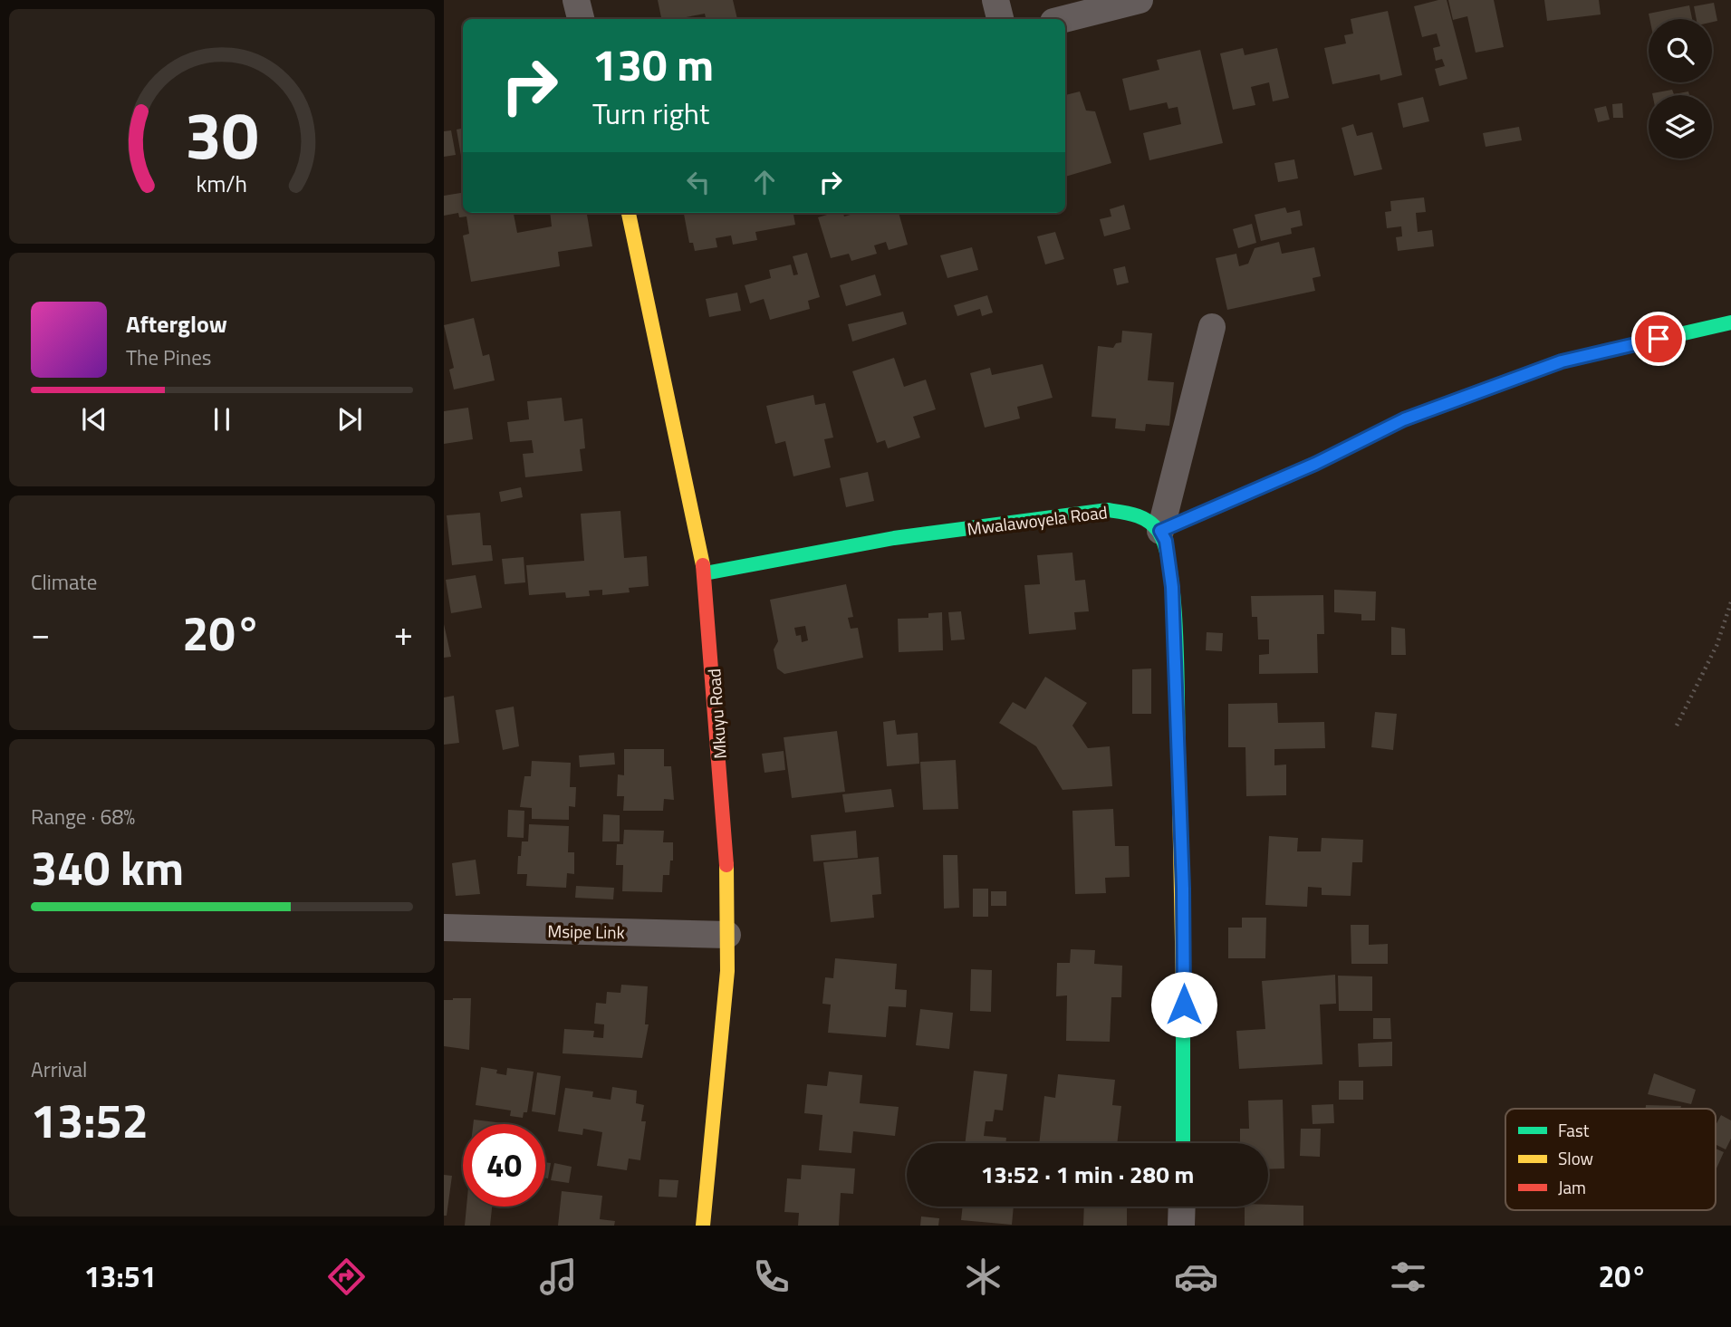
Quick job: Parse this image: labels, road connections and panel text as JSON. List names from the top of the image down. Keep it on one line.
{"streets":{"street":["Mwalawoyela Road","Mkuyu Road","Msipe Link"]},"crossings":[["Mwalawoyela Road","Mkuyu Road"],["Mkuyu Road","Msipe Link"]],"legend":["Fast","Slow","Jam"],"page":{"turn":["130 m","Turn right"],"song":["Afterglow","The Pines"],"tile":["Climate",["Range · 68%","340 km"],["Arrival","13:52"]],"heat":["−","20°","+"],"limit":"40","trip":"13:52 · 1 min · 280 m","tabs":["13:51","20°"],"gauge":["30","km/h"]}}
